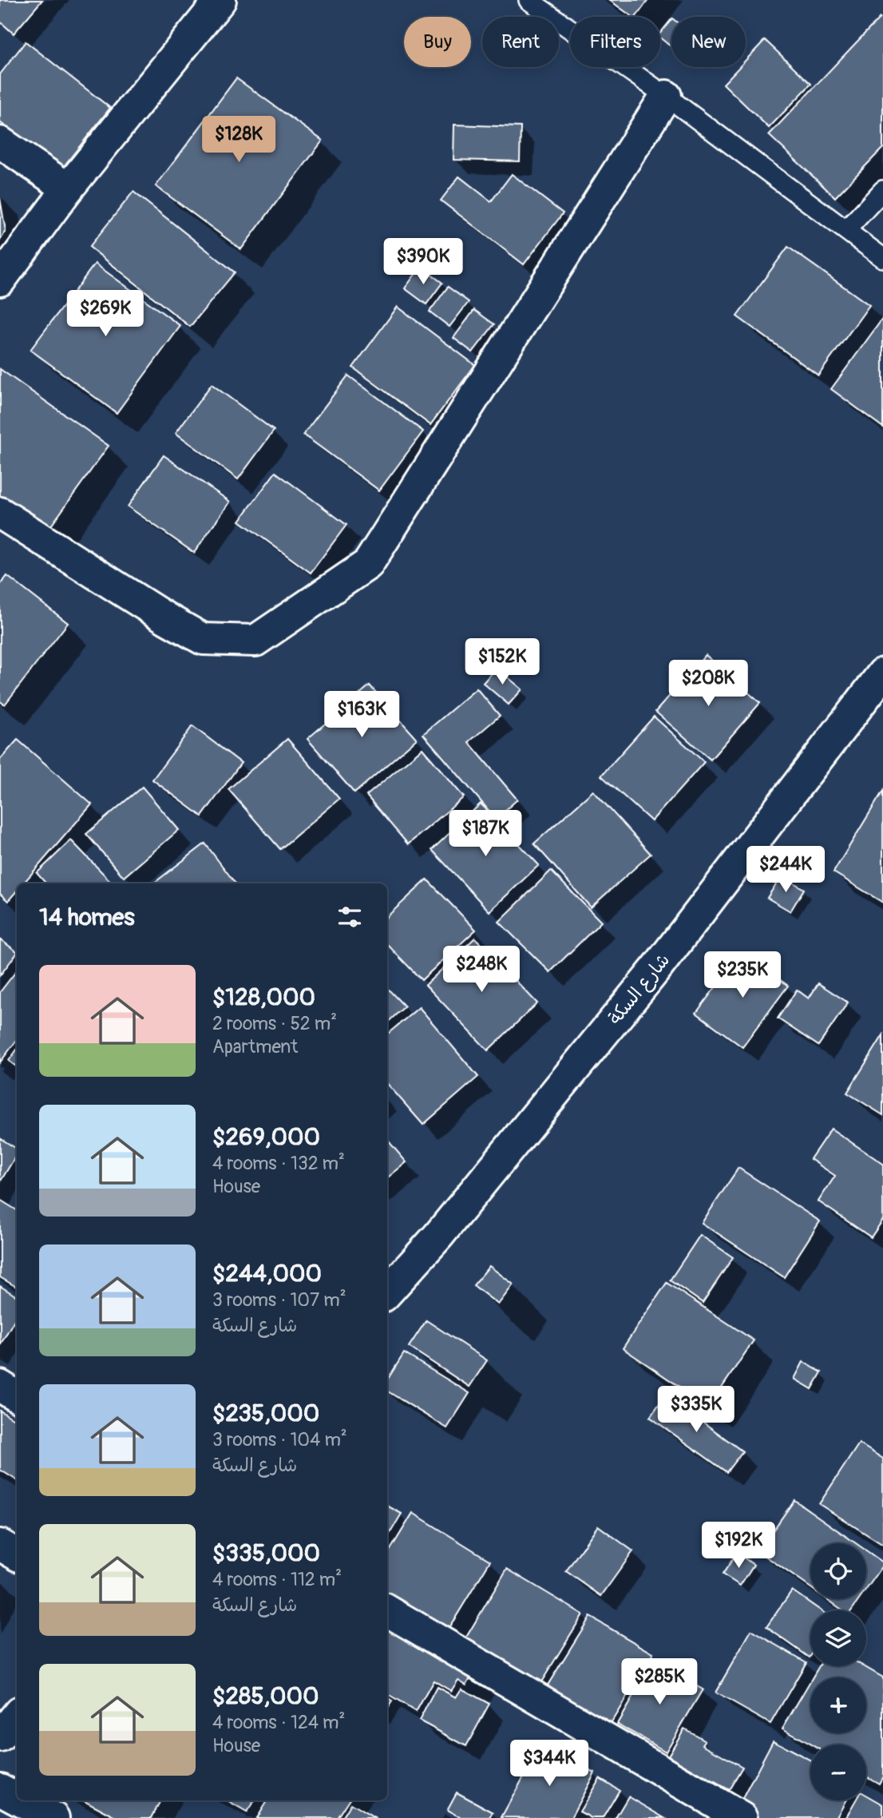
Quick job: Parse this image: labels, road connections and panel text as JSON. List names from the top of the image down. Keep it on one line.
{"streets":{"street":["شارع السكة"]},"page":{"chip":["Buy","Rent","Filters","New"],"price":["$128K","$390K","$269K","$152K","$208K","$163K","$187K","$244K","$248K","$235K","$335K","$192K","$285K","$344K"],"heading":"14 homes","list":[{"name":"$128,000","note":"2 rooms · 52 m² · Apartment"},{"name":"$269,000","note":"4 rooms · 132 m² · House"},{"name":"$244,000","note":"3 rooms · 107 m² · شارع السكة"},{"name":"$235,000","note":"3 rooms · 104 m² · شارع السكة"},{"name":"$335,000","note":"4 rooms · 112 m² · شارع السكة"},{"name":"$285,000","note":"4 rooms · 124 m² · House"}],"map_buttons":["+","−"]}}
